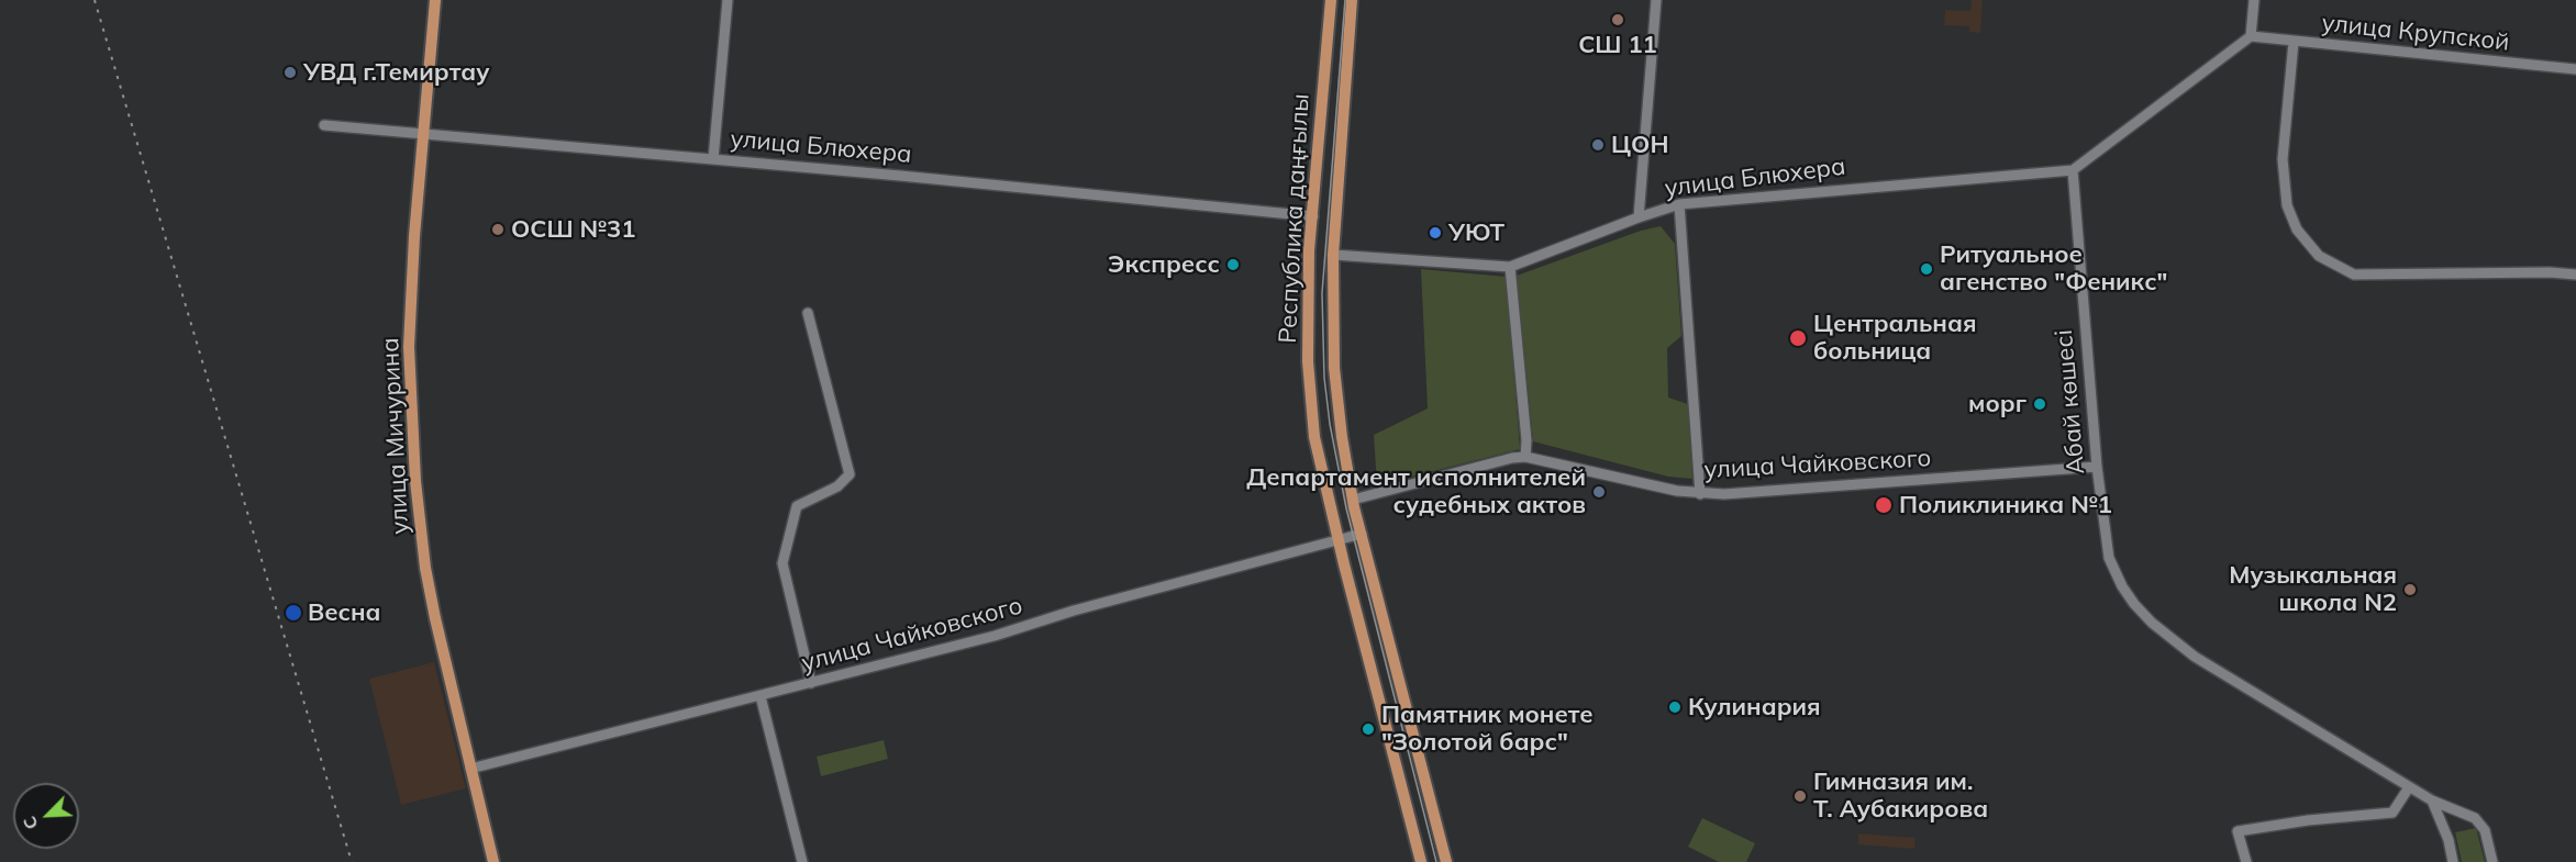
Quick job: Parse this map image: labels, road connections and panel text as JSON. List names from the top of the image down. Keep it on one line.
{"streets":{"main road":["Республика даңғылы","улица Мичурина"],"street":["улица Крупской","улица Блюхера","Абай көшесі","улица Чайковского"]},"crossings":[["улица Блюхера","Республика даңғылы"],["улица Блюхера","Абай көшесі"],["улица Блюхера","улица Мичурина"],["Республика даңғылы","улица Чайковского"],["Абай көшесі","улица Чайковского"],["улица Мичурина","улица Чайковского"]],"places":["СШ 11","УВД г.Темиртау","ЦОН","ОСШ №31","УЮТ","Экспресс","Ритуальное агенство \"Феникс\"","Центральная больница","морг","Департамент исполнителей судебных актов","Поликлиника №1","Музыкальная школа N2","Весна","Кулинария","Памятник монете \"Золотой барс\"","Гимназия им. Т. Аубакирова"],"north":"bottom left"}
